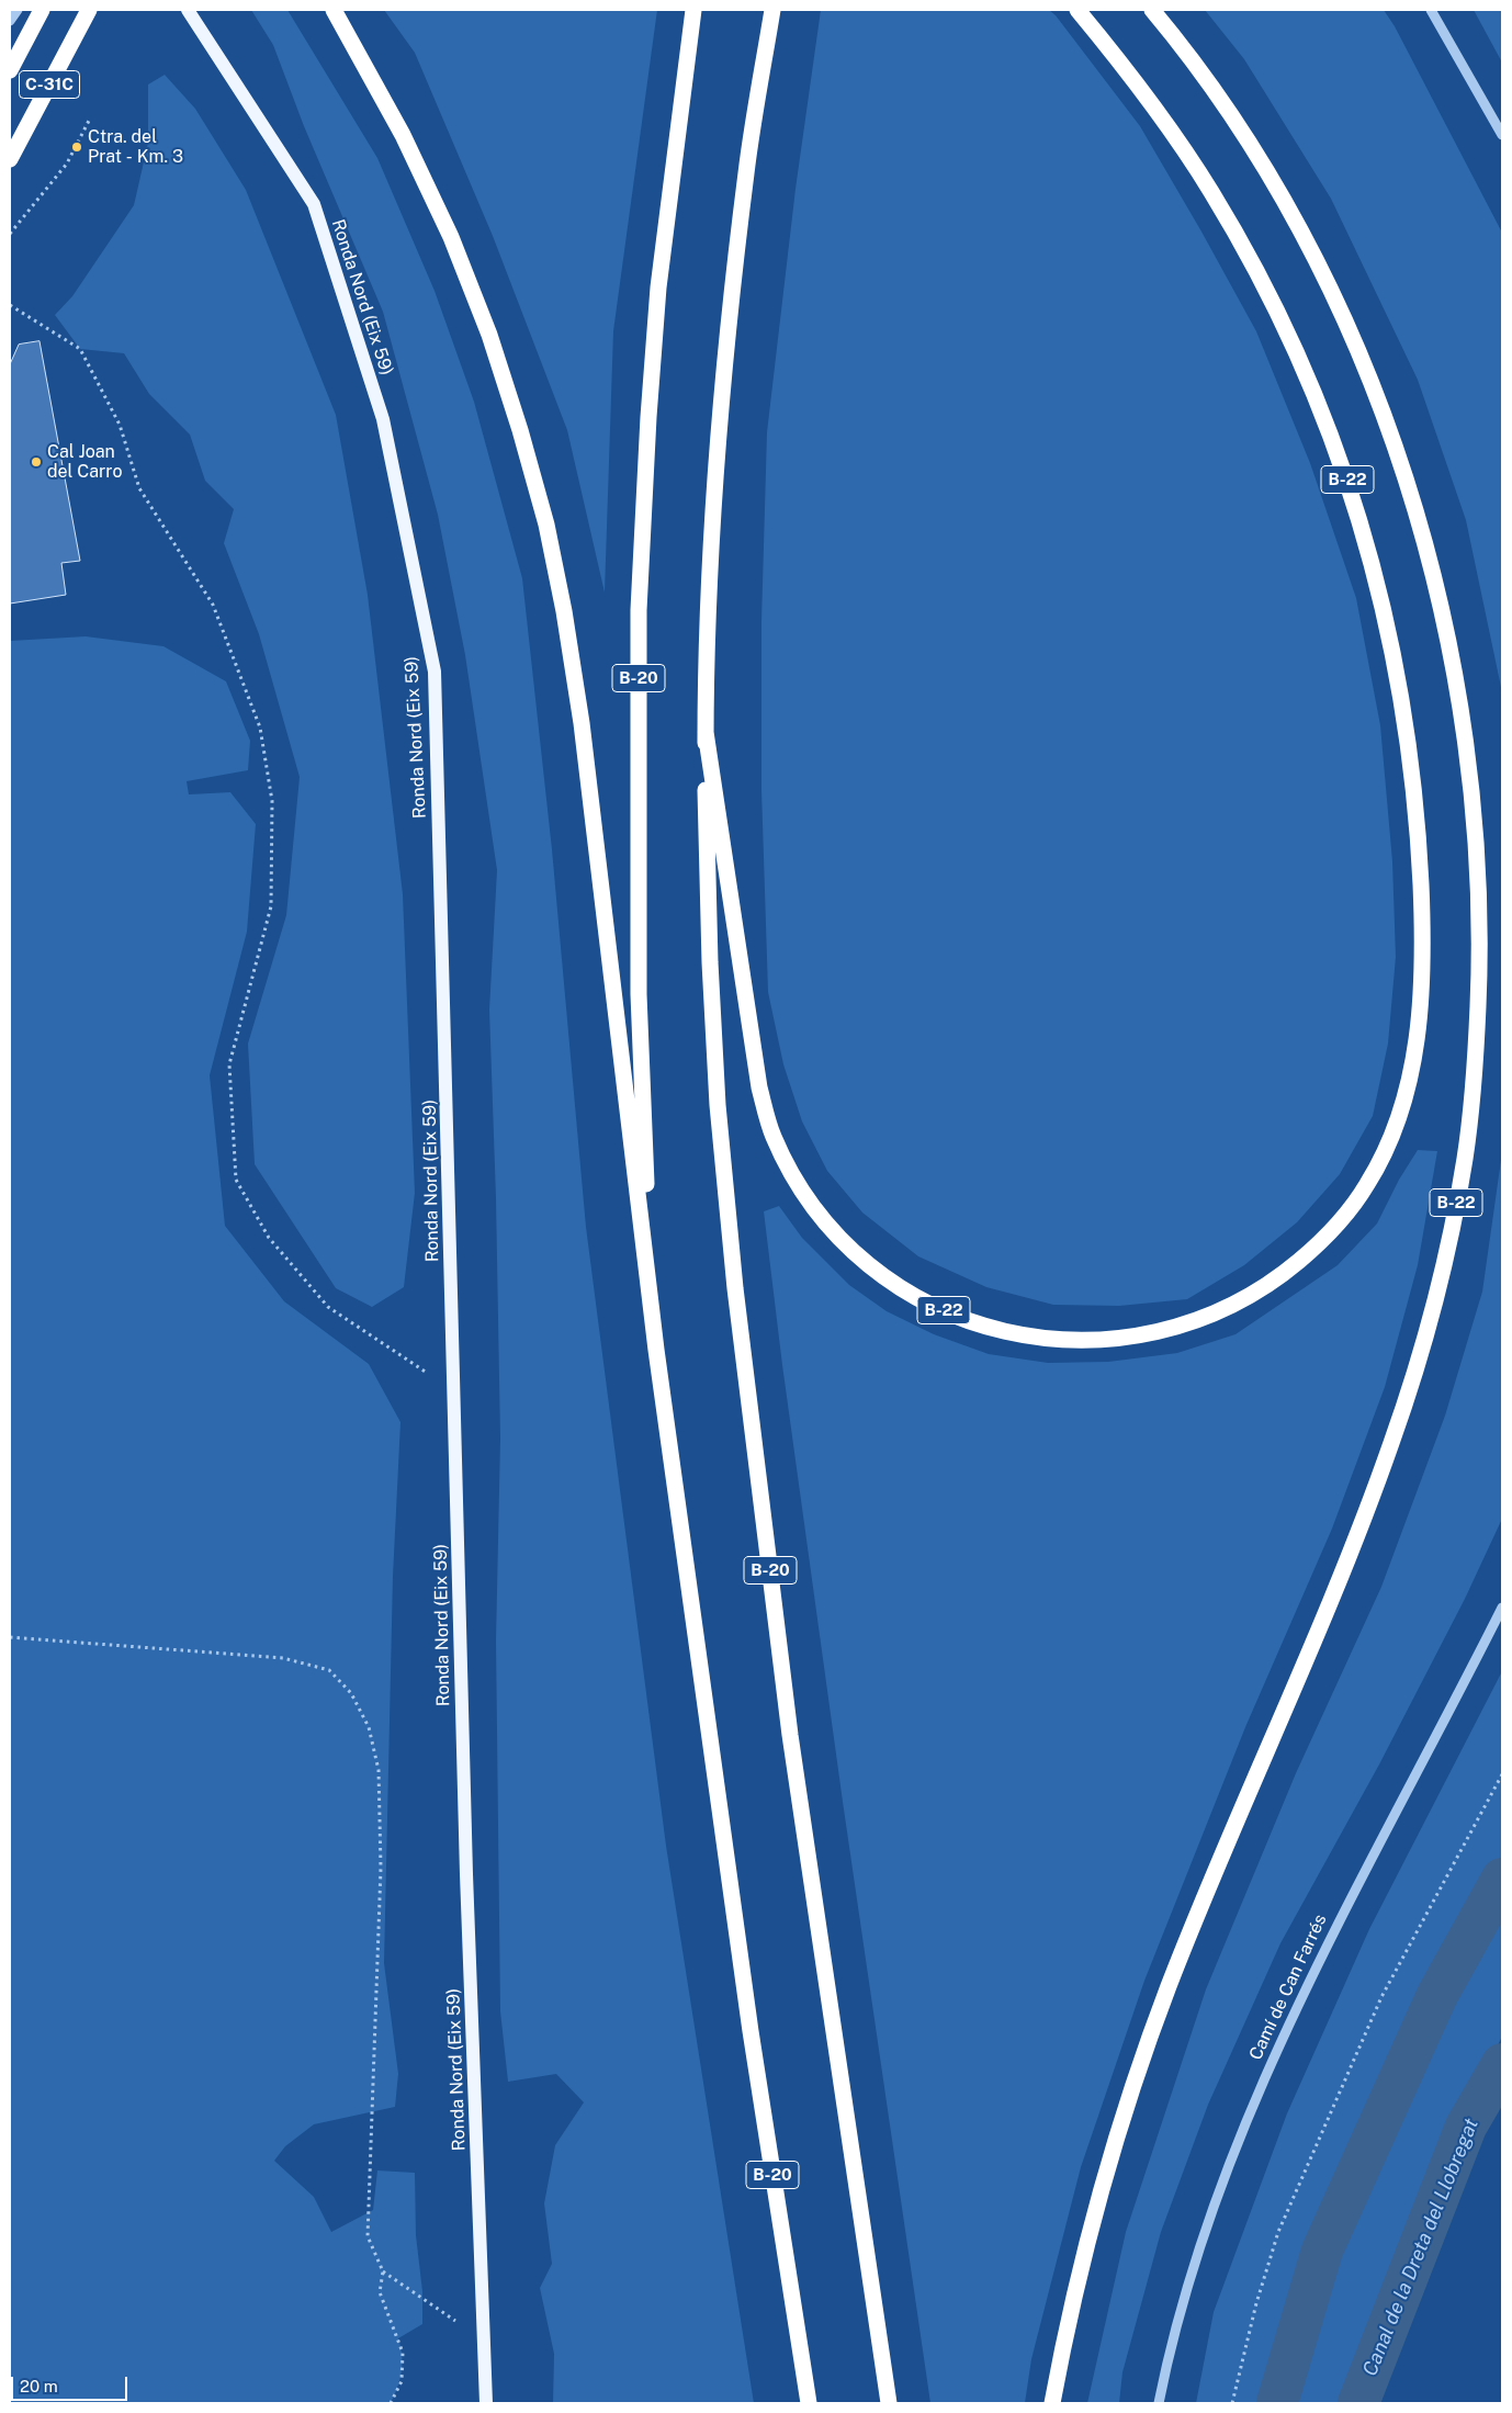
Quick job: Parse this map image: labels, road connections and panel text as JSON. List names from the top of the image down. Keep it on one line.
{"streets":{"highway":["C-31C","B-22","B-20"],"main road":["Ronda Nord (Eix 59)"],"street":["Camí de Can Farrés"]},"crossings":[["B-22","B-20"]],"water":["Canal de la Dreta del Llobregat"],"places":["Ctra. del Prat - Km. 3","Cal Joan del Carro"],"scale_bar":"20 m"}
